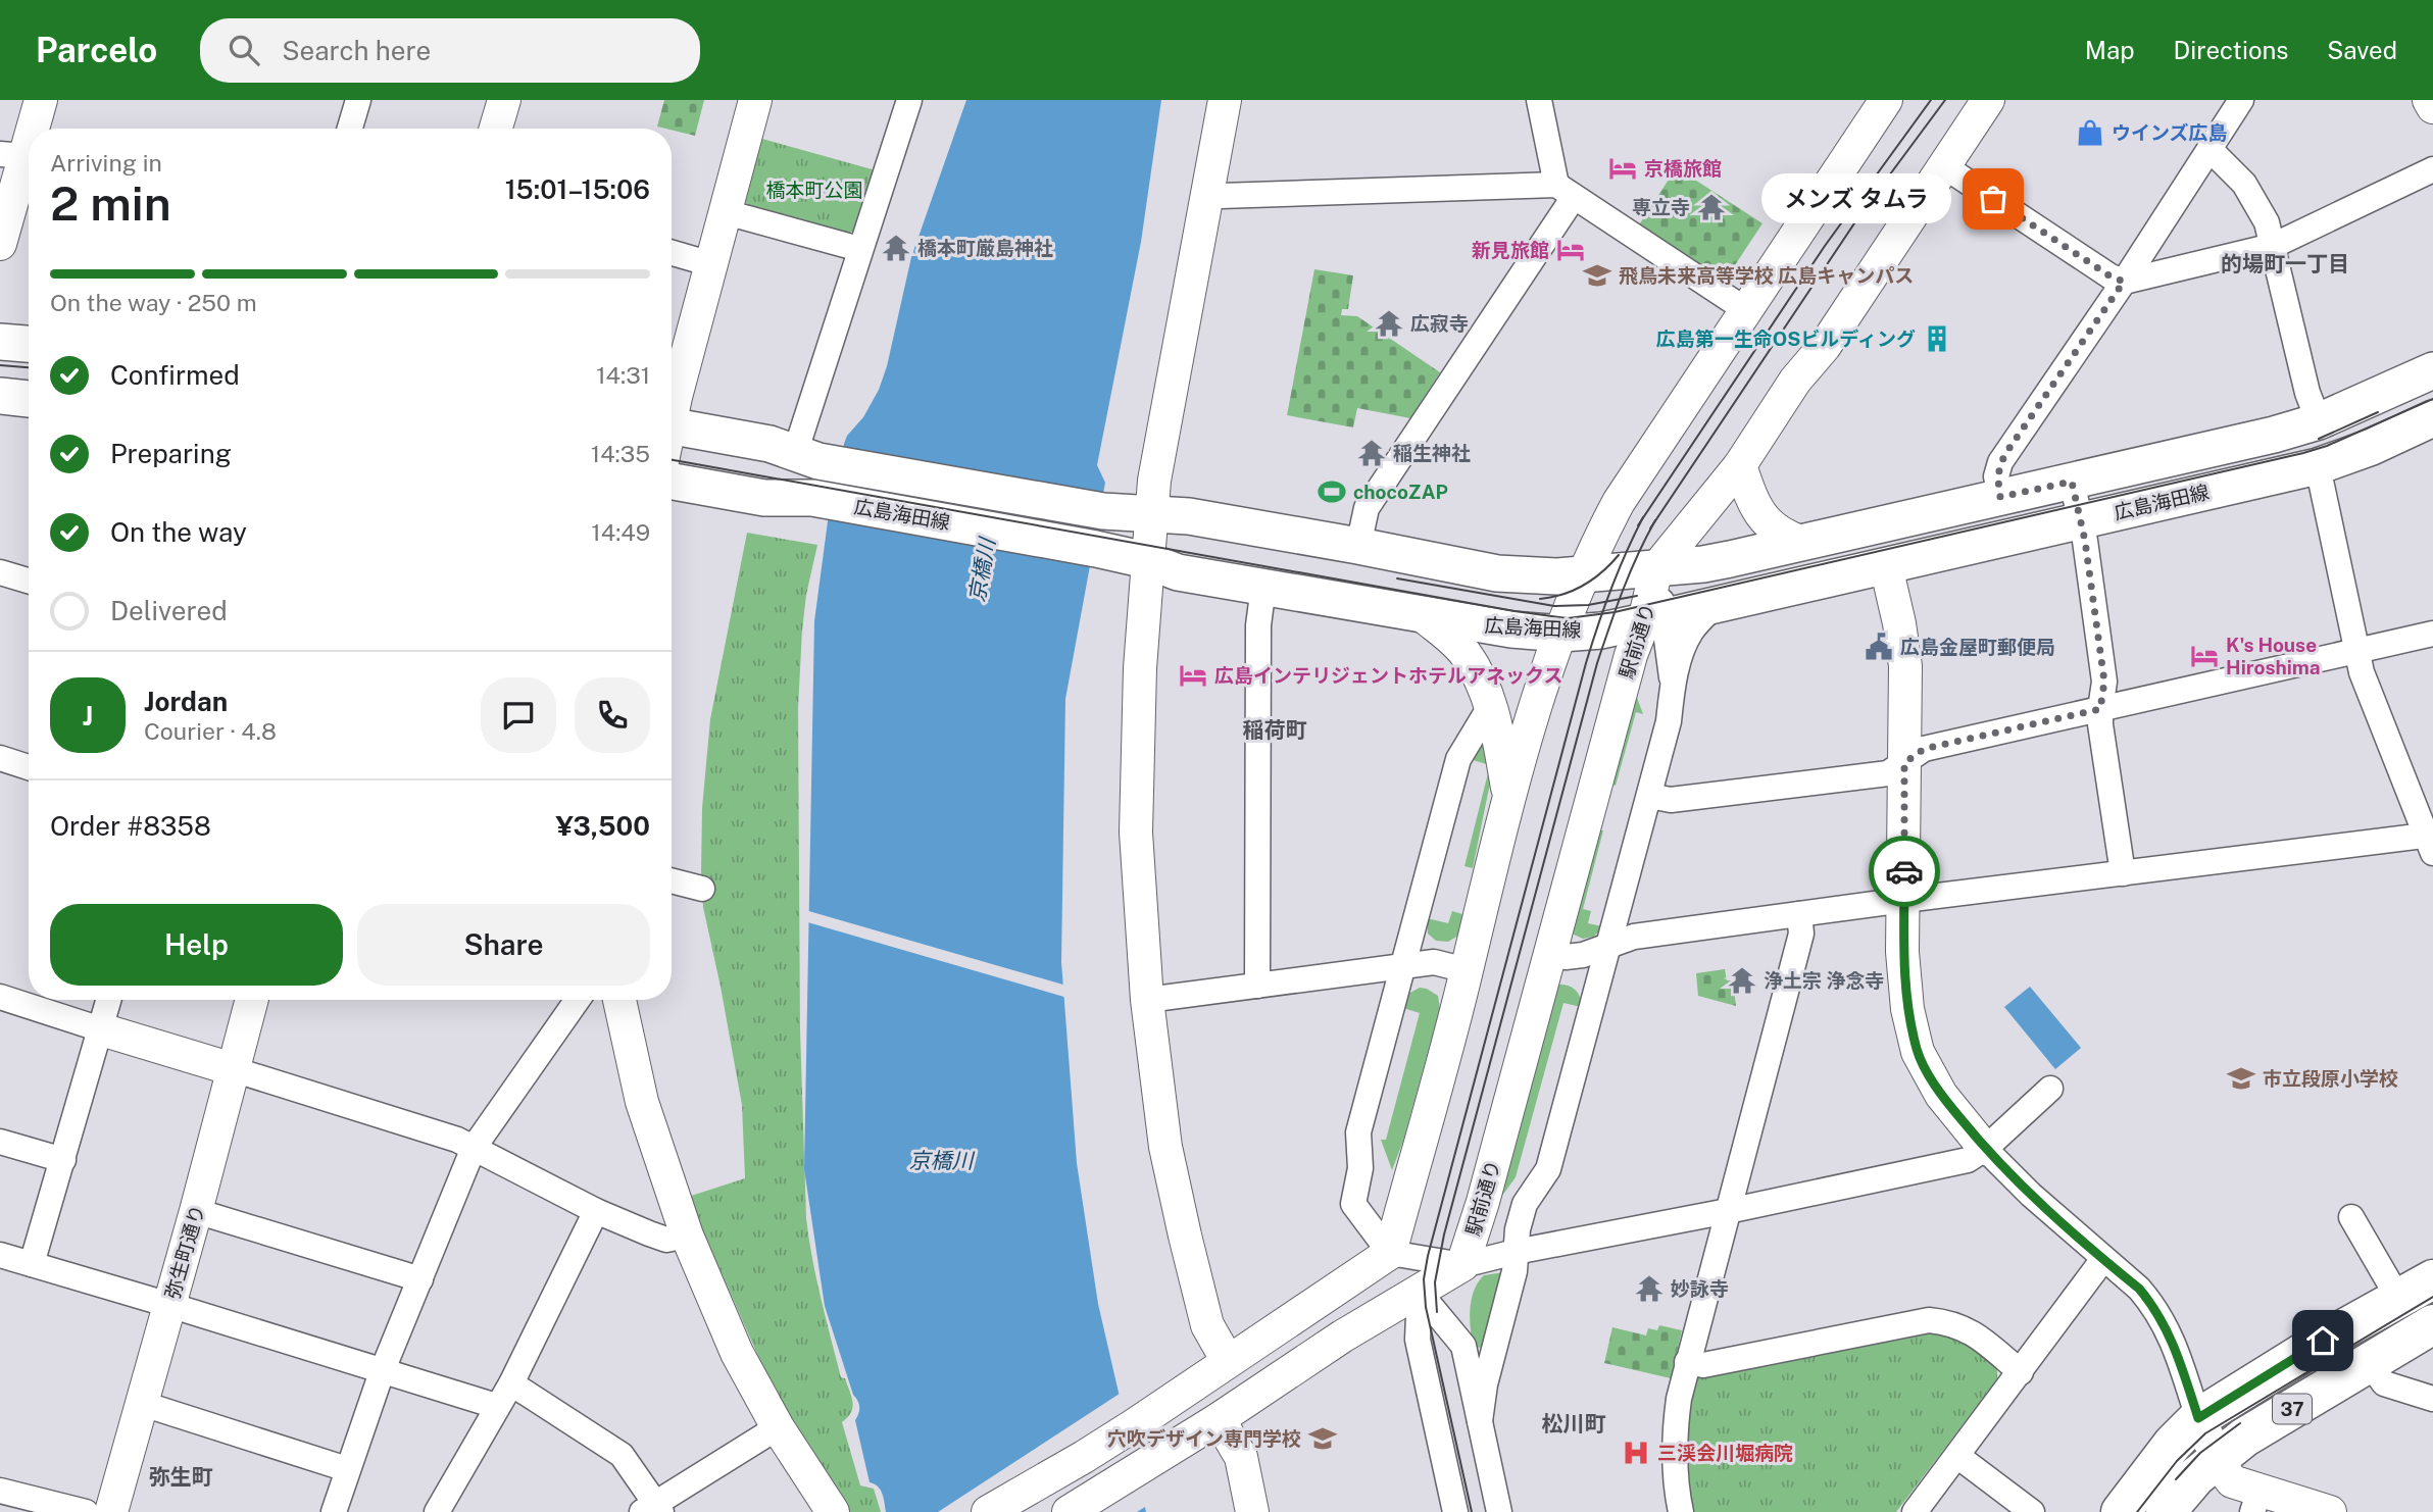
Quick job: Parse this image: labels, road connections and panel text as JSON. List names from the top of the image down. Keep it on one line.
{"streets":{"main road":["広島海田線","37"],"street":["駅前通り","弥生町通り"]},"crossings":[["広島海田線","駅前通り"]],"districts":["的場町一丁目","稲荷町","松川町","弥生町"],"water":["京橋川"],"parks":["橋本町公園"],"places":{"shop":["ウインズ広島"],"hotel":["京橋旅館","新見旅館","K's House Hiroshima","広島インテリジェントホテルアネックス"],"other":["メンズ タムラ"],"temple":["専立寺","橋本町厳島神社","広寂寺","稲生神社","浄土宗 浄念寺","妙詠寺"],"school or university":["飛鳥未来高等学校 広島キャンパス","市立段原小学校","穴吹デザイン専門学校"],"building":["広島第一生命OSビルディング"],"sports":["chocoZAP"],"public building":["広島金屋町郵便局"],"hospital":["三渓会川堀病院"]},"page":{"header":"Parcelo","search":"Search here","nav":["Map","Directions","Saved"],"heading":["2 min","Arriving in","15:01–15:06"],"panel":["Jordan","Courier · 4.8","Order #8358","¥3,500"],"bubble":"メンズ タムラ","bar":"On the way · 250 m","list":[["Confirmed","14:31"],["Preparing","14:35"],["On the way","14:49"],"Delivered"],"round":"J","buttons":["Help","Share"]}}
